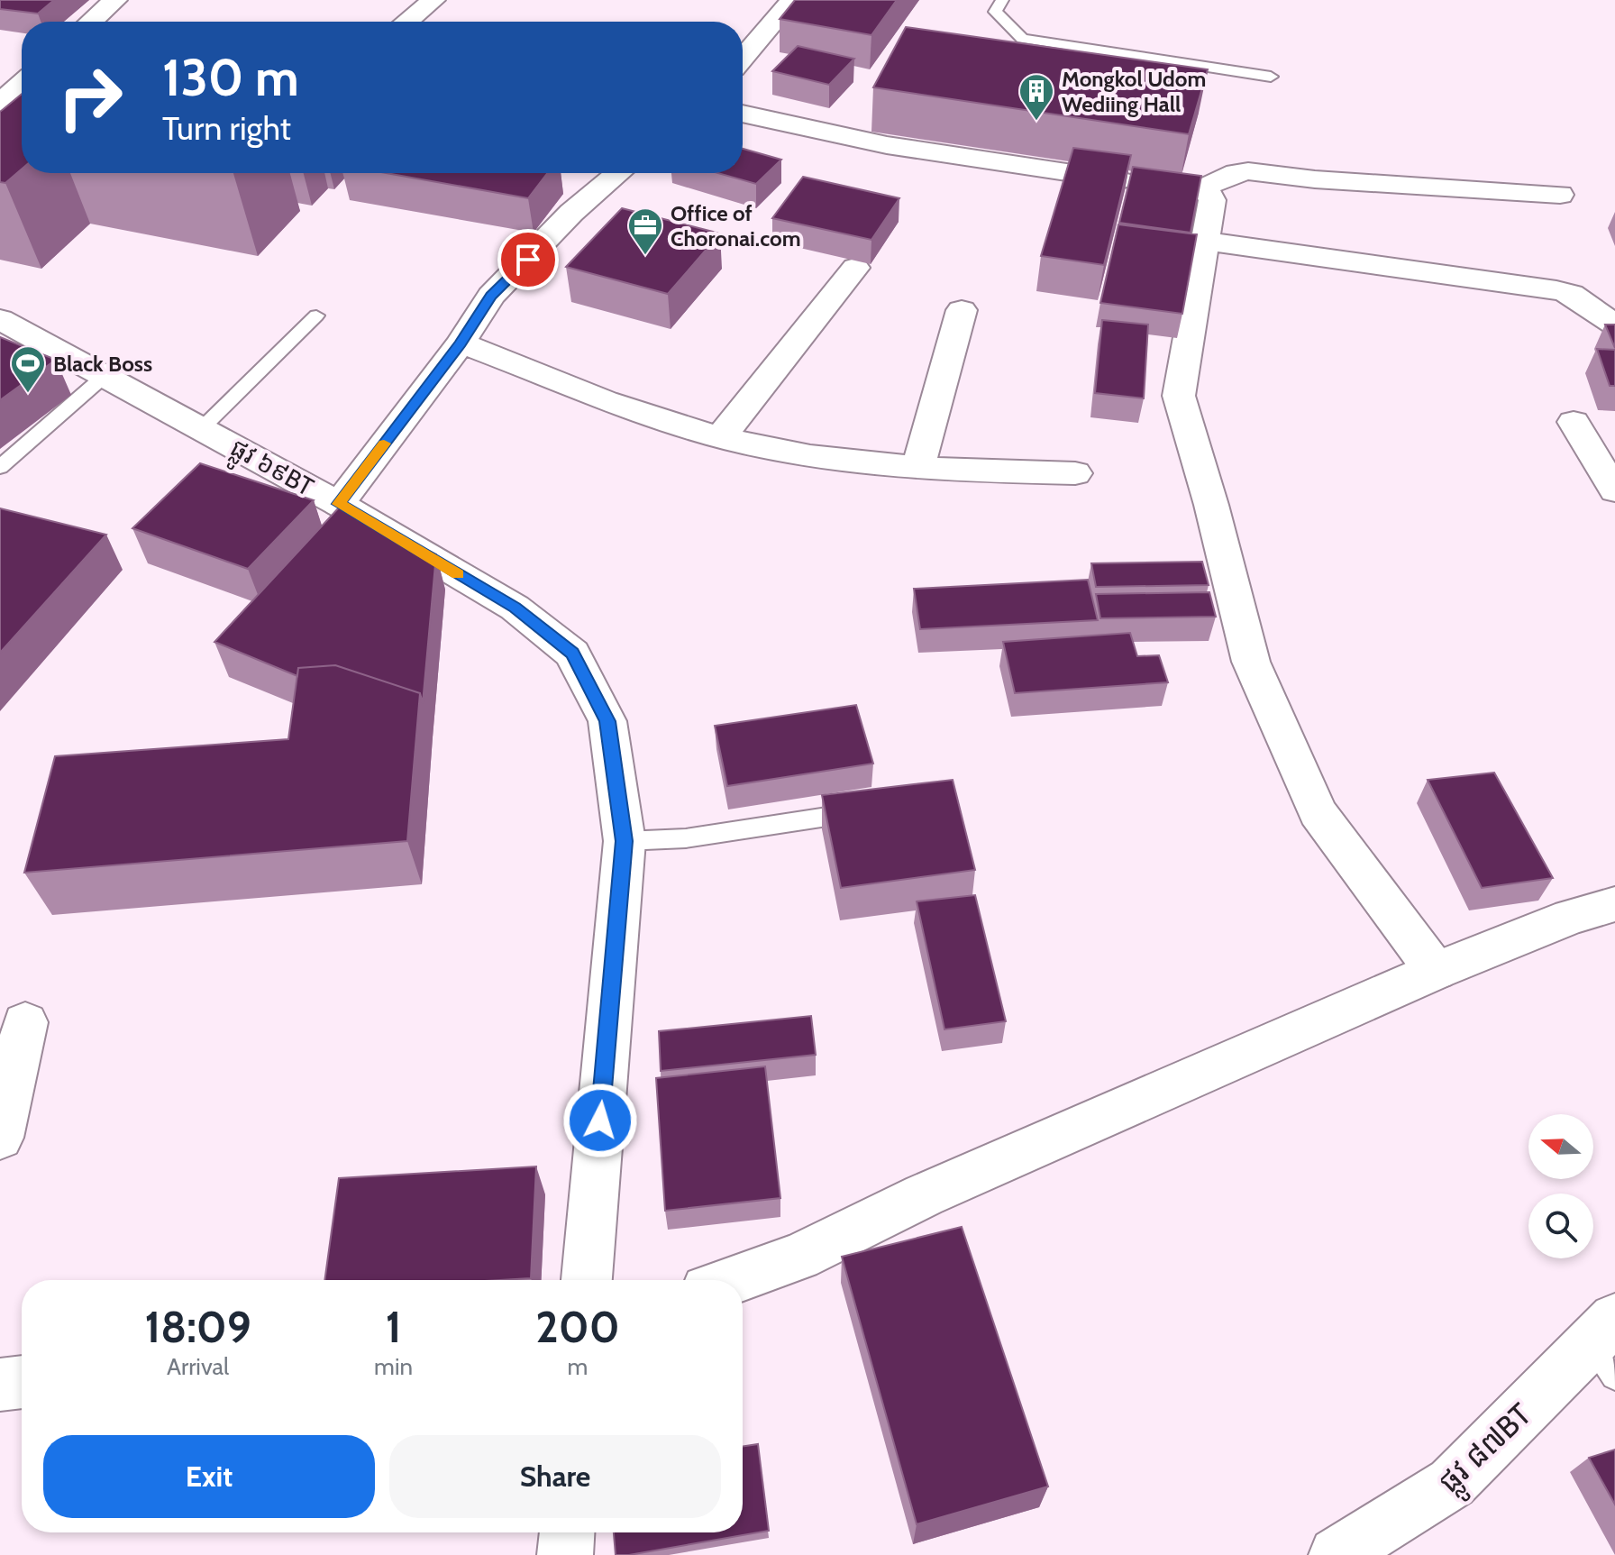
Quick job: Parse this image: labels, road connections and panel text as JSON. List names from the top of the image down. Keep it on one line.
{"streets":{"street":["ផ្លូវ ៦៩BT","ផ្លូវ ៨៧BT"]},"places":{"building":["Mongkol Udom Wediing Hall"],"office":["Office of Choronai.com"],"sports":["Black Boss"]},"north":"left","page":{"turn":["130 m","Turn right"],"eta":["18:09","Arrival","1","min","200","m"],"buttons":["Exit","Share"]}}
